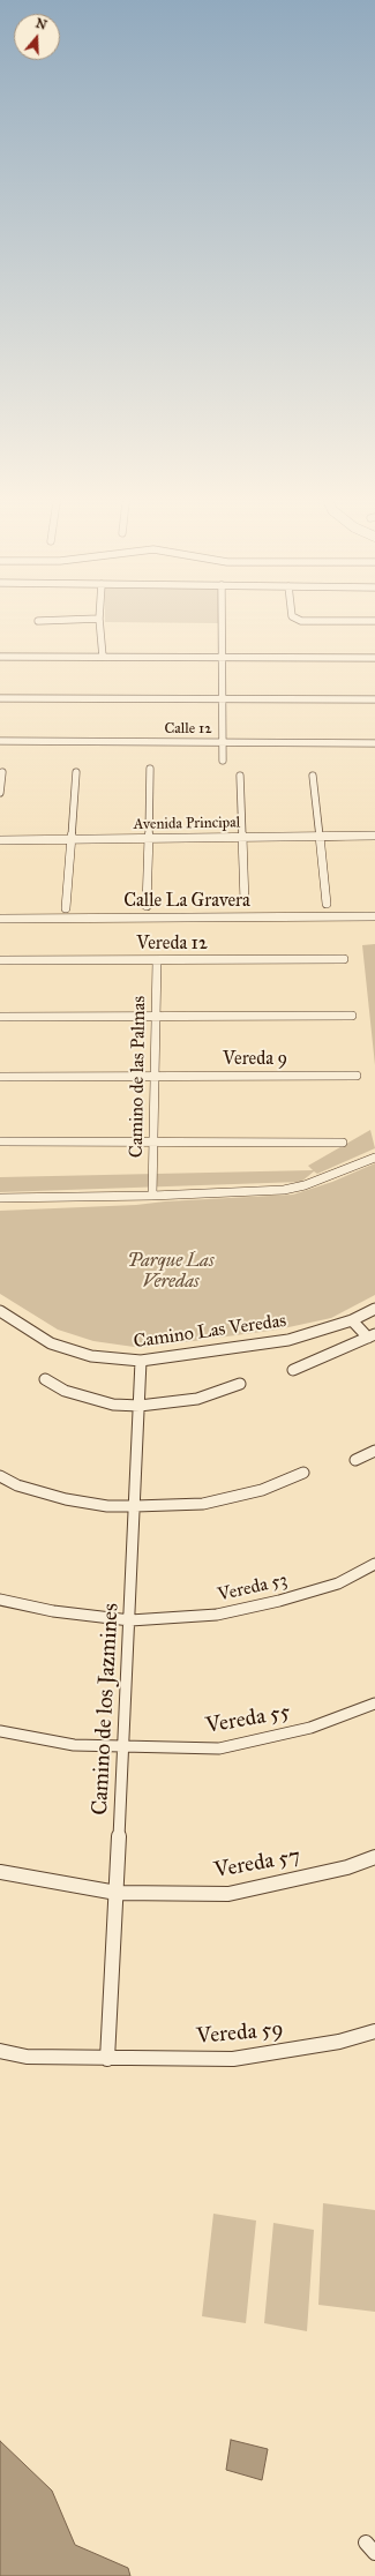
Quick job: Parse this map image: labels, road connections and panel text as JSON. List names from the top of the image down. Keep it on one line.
{"streets":{"street":["Calle 12","Avenida Principal","Calle La Gravera","Vereda 12","Vereda 9","Camino de las Palmas","Camino Las Veredas","Vereda 53","Camino de los Jazmines","Vereda 55","Vereda 57","Vereda 59"]},"crossings":[["Vereda 12","Camino de las Palmas"],["Vereda 9","Camino de las Palmas"],["Camino Las Veredas","Camino de los Jazmines"],["Vereda 53","Camino de los Jazmines"],["Camino de los Jazmines","Vereda 55"],["Camino de los Jazmines","Vereda 57"],["Camino de los Jazmines","Vereda 59"]],"parks":["Parque Las Veredas"],"north":"top"}
